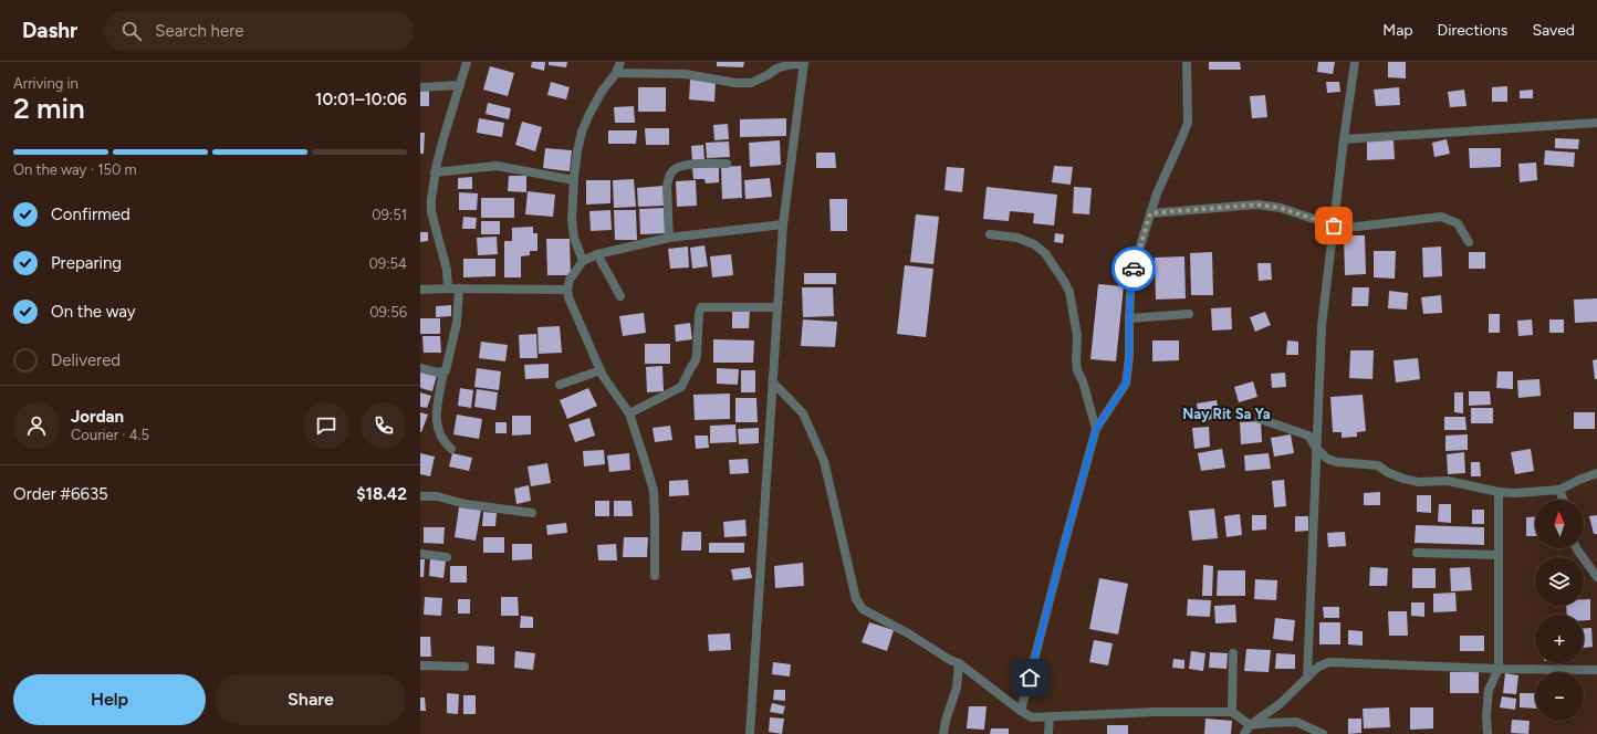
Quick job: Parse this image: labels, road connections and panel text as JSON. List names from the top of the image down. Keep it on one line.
{"districts":["Nay Rit Sa Ya"],"north":"top","page":{"header":"Dashr","search":"Search here","nav":["Map","Directions","Saved"],"heading":["2 min","Arriving in","10:01–10:06"],"panel":["Jordan","Courier · 4.5","Order #6635","$18.42"],"bar":"On the way · 150 m","list":[["Confirmed","09:51"],["Preparing","09:54"],["On the way","09:56"],"Delivered"],"map_buttons":["+","−"],"buttons":["Help","Share"]}}
